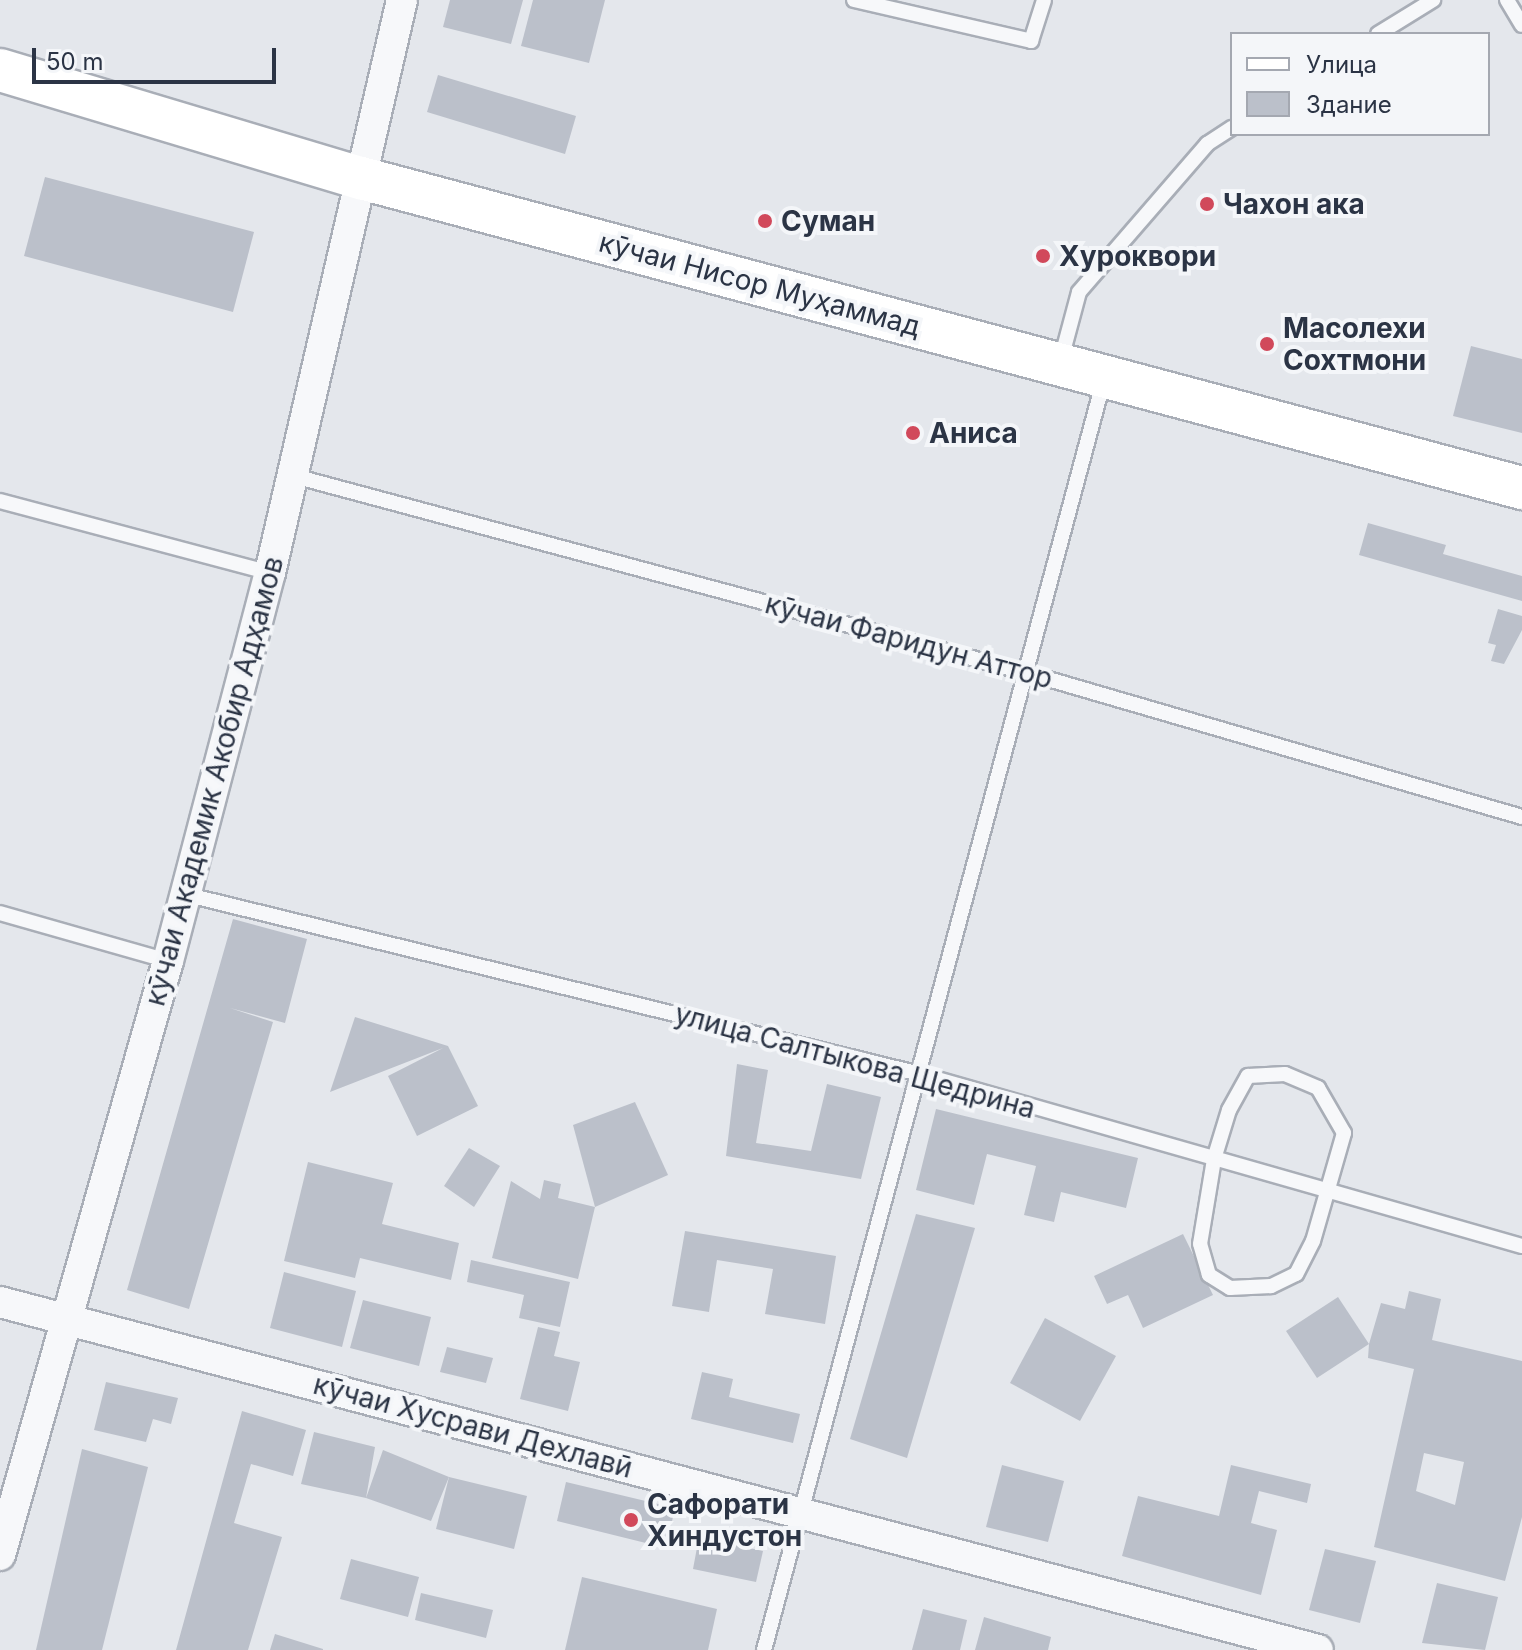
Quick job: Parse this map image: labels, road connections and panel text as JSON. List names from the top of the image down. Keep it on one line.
{"streets":{"street":["кӯчаи Нисор Муҳаммад","кӯчаи Академик Акобир Адҳамов","кӯчаи Хусрави Дехлавӣ"],"lane":["кӯчаи Фаридун Аттор","улица Салтыкова Щедрина"]},"crossings":[["кӯчаи Нисор Муҳаммад","кӯчаи Академик Акобир Адҳамов"],["кӯчаи Фаридун Аттор","кӯчаи Академик Акобир Адҳамов"],["кӯчаи Академик Акобир Адҳамов","улица Салтыкова Щедрина"],["кӯчаи Академик Акобир Адҳамов","кӯчаи Хусрави Дехлавӣ"]],"places":["Чахон ака","Суман","Хуроквори","Масолехи Сохтмони","Аниса","Сафорати Хиндустон"],"legend":["Улица","Здание"],"scale_bar":"50 m"}
